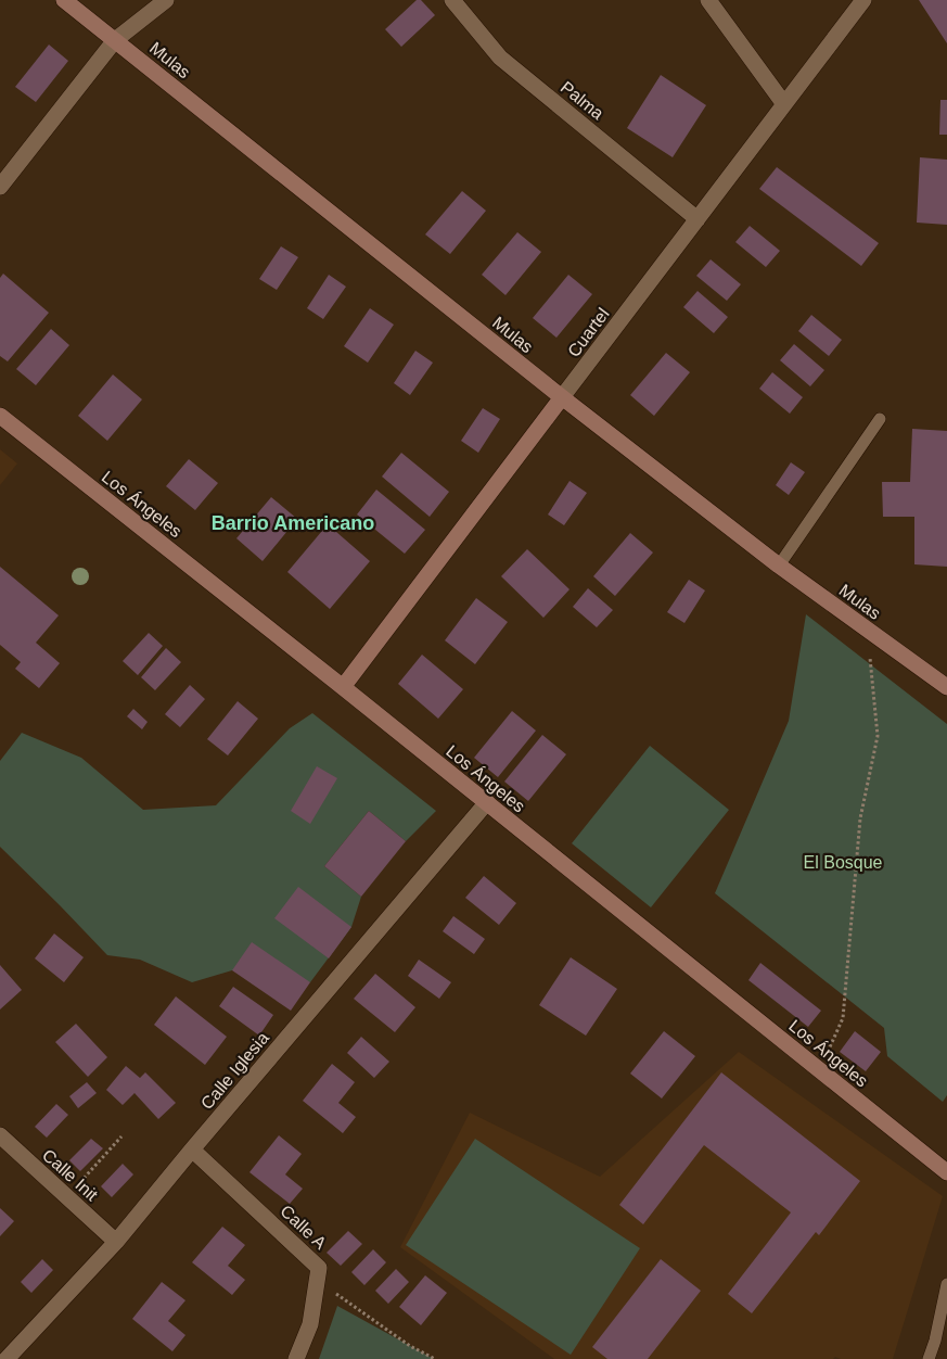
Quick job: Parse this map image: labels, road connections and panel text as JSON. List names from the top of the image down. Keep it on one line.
{"streets":{"street":["Mulas","Palma","Cuartel","Los Ángeles","Calle Iglesia","Calle Init","Calle A"]},"crossings":[["Mulas","Cuartel"],["Palma","Cuartel"],["Cuartel","Los Ángeles"],["Los Ángeles","Calle Iglesia"],["Calle Iglesia","Calle Init"],["Calle Iglesia","Calle A"]],"districts":["Barrio Americano"],"parks":["El Bosque"]}
